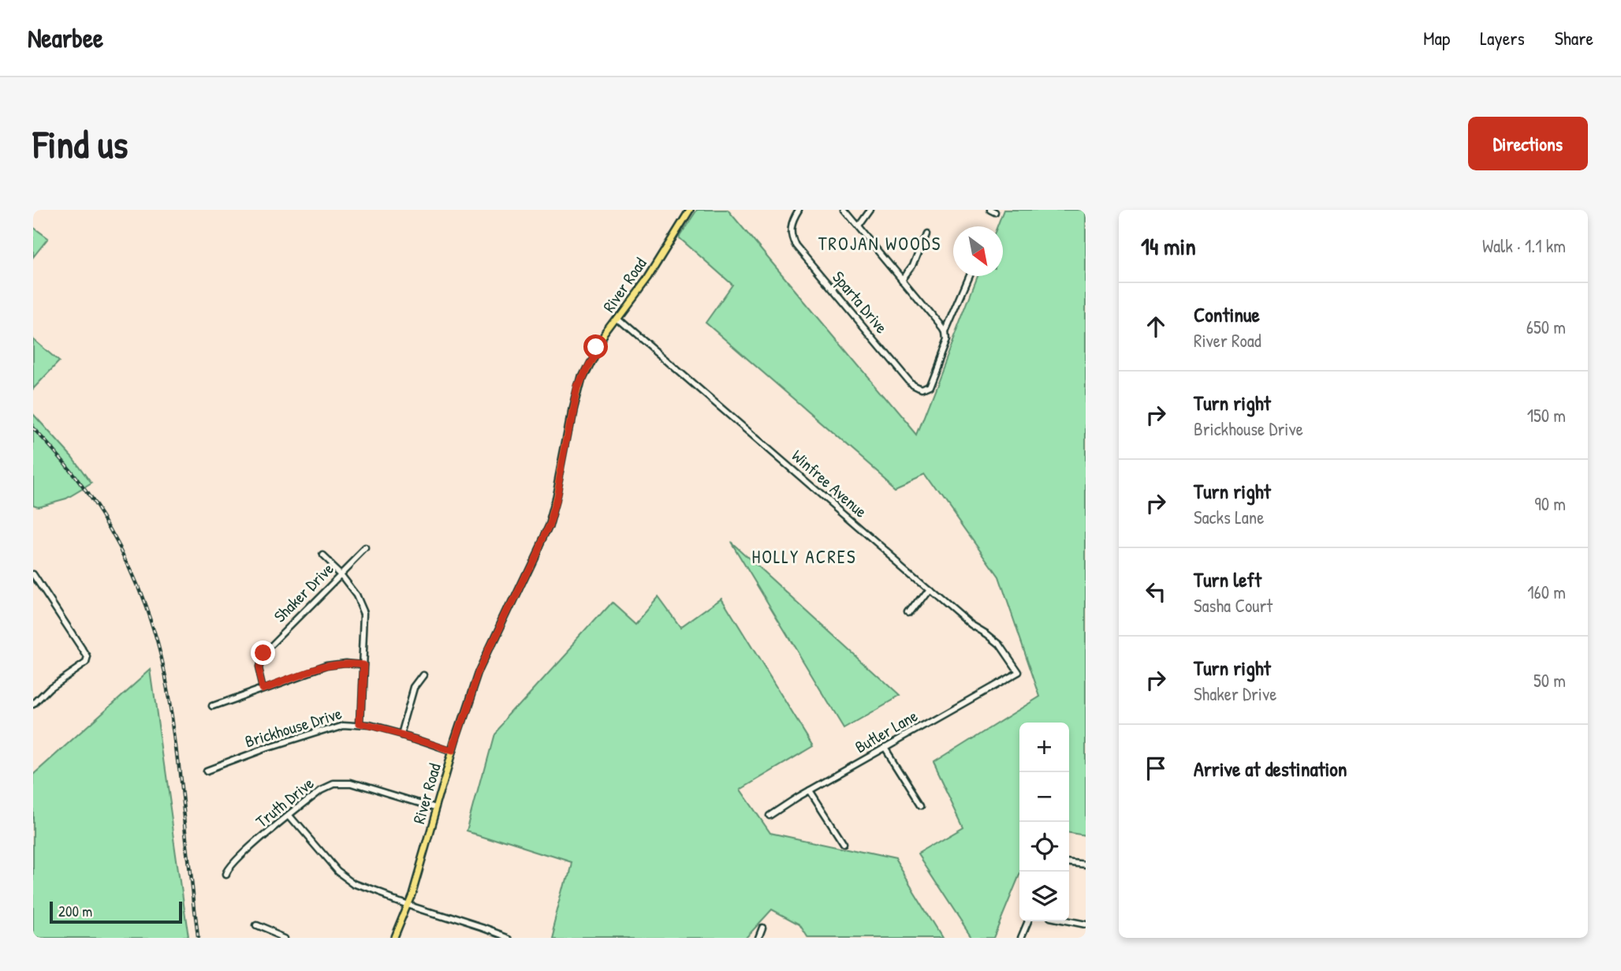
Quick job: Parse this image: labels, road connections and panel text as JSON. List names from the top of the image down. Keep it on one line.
{"streets":{"main road":["River Road"],"street":["Sparta Drive","Winfree Avenue","Shaker Drive","Brickhouse Drive","Butler Lane","Truth Drive"]},"crossings":[["River Road","Winfree Avenue"],["River Road","Brickhouse Drive"],["River Road","Truth Drive"],["Winfree Avenue","Butler Lane"]],"districts":["TROJAN WOODS","HOLLY ACRES"],"scale_bar":"200 m","north":"bottom right","page":{"header":"Nearbee","nav":["Map","Layers","Share"],"buttons":"Directions","title":"Find us","heading":["14 min","Walk · 1.1 km"],"list":[["Continue","River Road","650 m"],["Turn right","Brickhouse Drive","150 m"],["Turn right","Sacks Lane","90 m"],["Turn left","Sasha Court","160 m"],["Turn right","Shaker Drive","50 m"],"Arrive at destination"],"map_buttons":["+","−"],"scale":"200 m"}}
